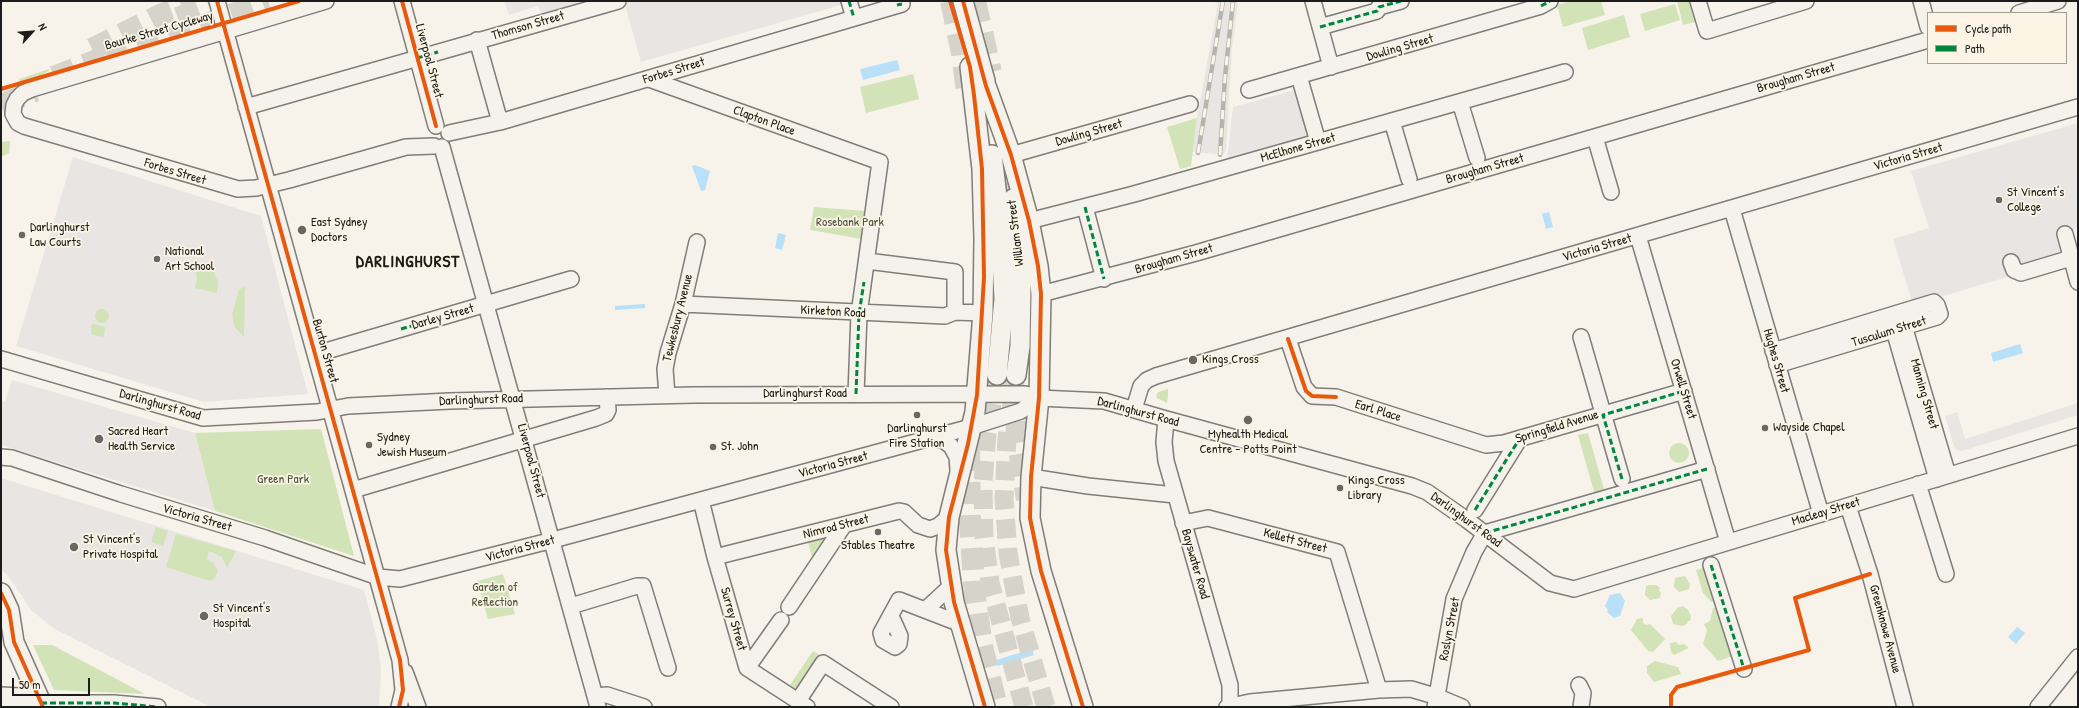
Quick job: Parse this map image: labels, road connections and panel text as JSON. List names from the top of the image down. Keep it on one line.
{"streets":{"main road":["William Street"],"street":["Thomson Street","Dowling Street","Liverpool Street","Forbes Street","Brougham Street","Clapton Place","McElhone Street","Victoria Street","Kirketon Road","Darley Street","Tewkesbury Avenue","Tusculum Street","Burton Street","Hughes Street","Orwell Street","Darlinghurst Road","Manning Street","Earl Place","Springfield Avenue","Macleay Street","Nimrod Street","Kellett Street","Bayswater Road","Surrey Street","Roslyn Street","Greenknowe Avenue"],"cycle path":["Bourke Street Cycleway"]},"crossings":[["Thomson Street","Liverpool Street"],["Liverpool Street","Forbes Street"],["Liverpool Street","Victoria Street"],["Liverpool Street","Darley Street"],["Liverpool Street","Darlinghurst Road"],["Forbes Street","Clapton Place"],["Forbes Street","Burton Street"],["Victoria Street","Burton Street"],["Victoria Street","Hughes Street"],["Victoria Street","Orwell Street"],["Victoria Street","Darlinghurst Road"],["Victoria Street","Earl Place"],["Victoria Street","Surrey Street"],["Kirketon Road","Tewkesbury Avenue"],["Darley Street","Burton Street"],["Tewkesbury Avenue","Darlinghurst Road"],["Tusculum Street","Hughes Street"],["Tusculum Street","Manning Street"],["Burton Street","Darlinghurst Road"],["Hughes Street","Macleay Street"],["Orwell Street","Macleay Street"],["Darlinghurst Road","Macleay Street"],["Darlinghurst Road","Bayswater Road"],["Darlinghurst Road","Roslyn Street"],["Manning Street","Macleay Street"],["Earl Place","Springfield Avenue"],["Macleay Street","Greenknowe Avenue"],["Nimrod Street","Surrey Street"],["Kellett Street","Bayswater Road"]],"districts":["DARLINGHURST"],"parks":["Rosebank Park","Green Park","Garden of Reflection"],"places":["St Vincent's College","East Sydney Doctors","Darlinghurst Law Courts","National Art School","Kings Cross","Darlinghurst Fire Station","Myhealth Medical Centre - Potts Point","Wayside Chapel","Sacred Heart Health Service","Sydney Jewish Museum","St. John","Kings Cross Library","Stables Theatre","St Vincent's Private Hospital","St Vincent's Hospital"],"legend":["Cycle path","Path"],"scale_bar":"50 m","north":"top right"}
